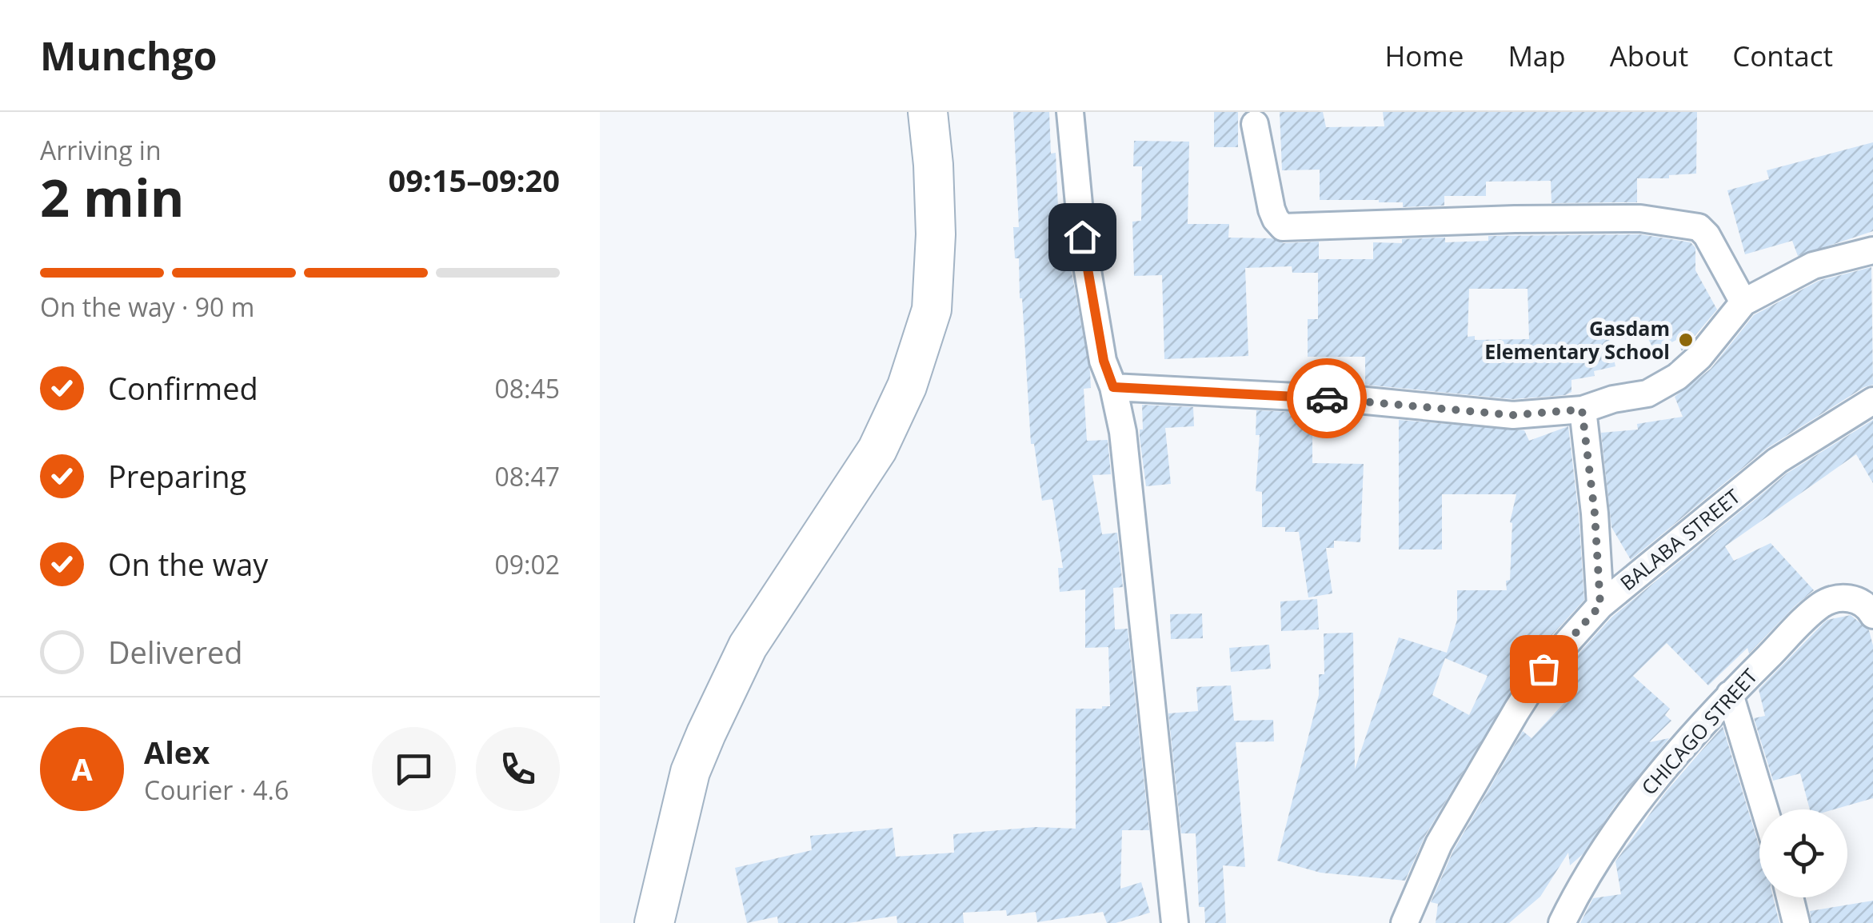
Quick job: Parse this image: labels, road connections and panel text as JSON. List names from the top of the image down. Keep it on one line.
{"streets":{"street":["BALABA STREET","CHICAGO STREET"]},"places":["Gasdam Elementary School"],"page":{"header":"Munchgo","nav":["Home","Map","About","Contact"],"heading":["2 min","Arriving in","09:15–09:20"],"panel":["Alex","Courier · 4.6"],"bar":"On the way · 90 m","list":[["Confirmed","08:45"],["Preparing","08:47"],["On the way","09:02"],"Delivered"],"round":"A"}}
